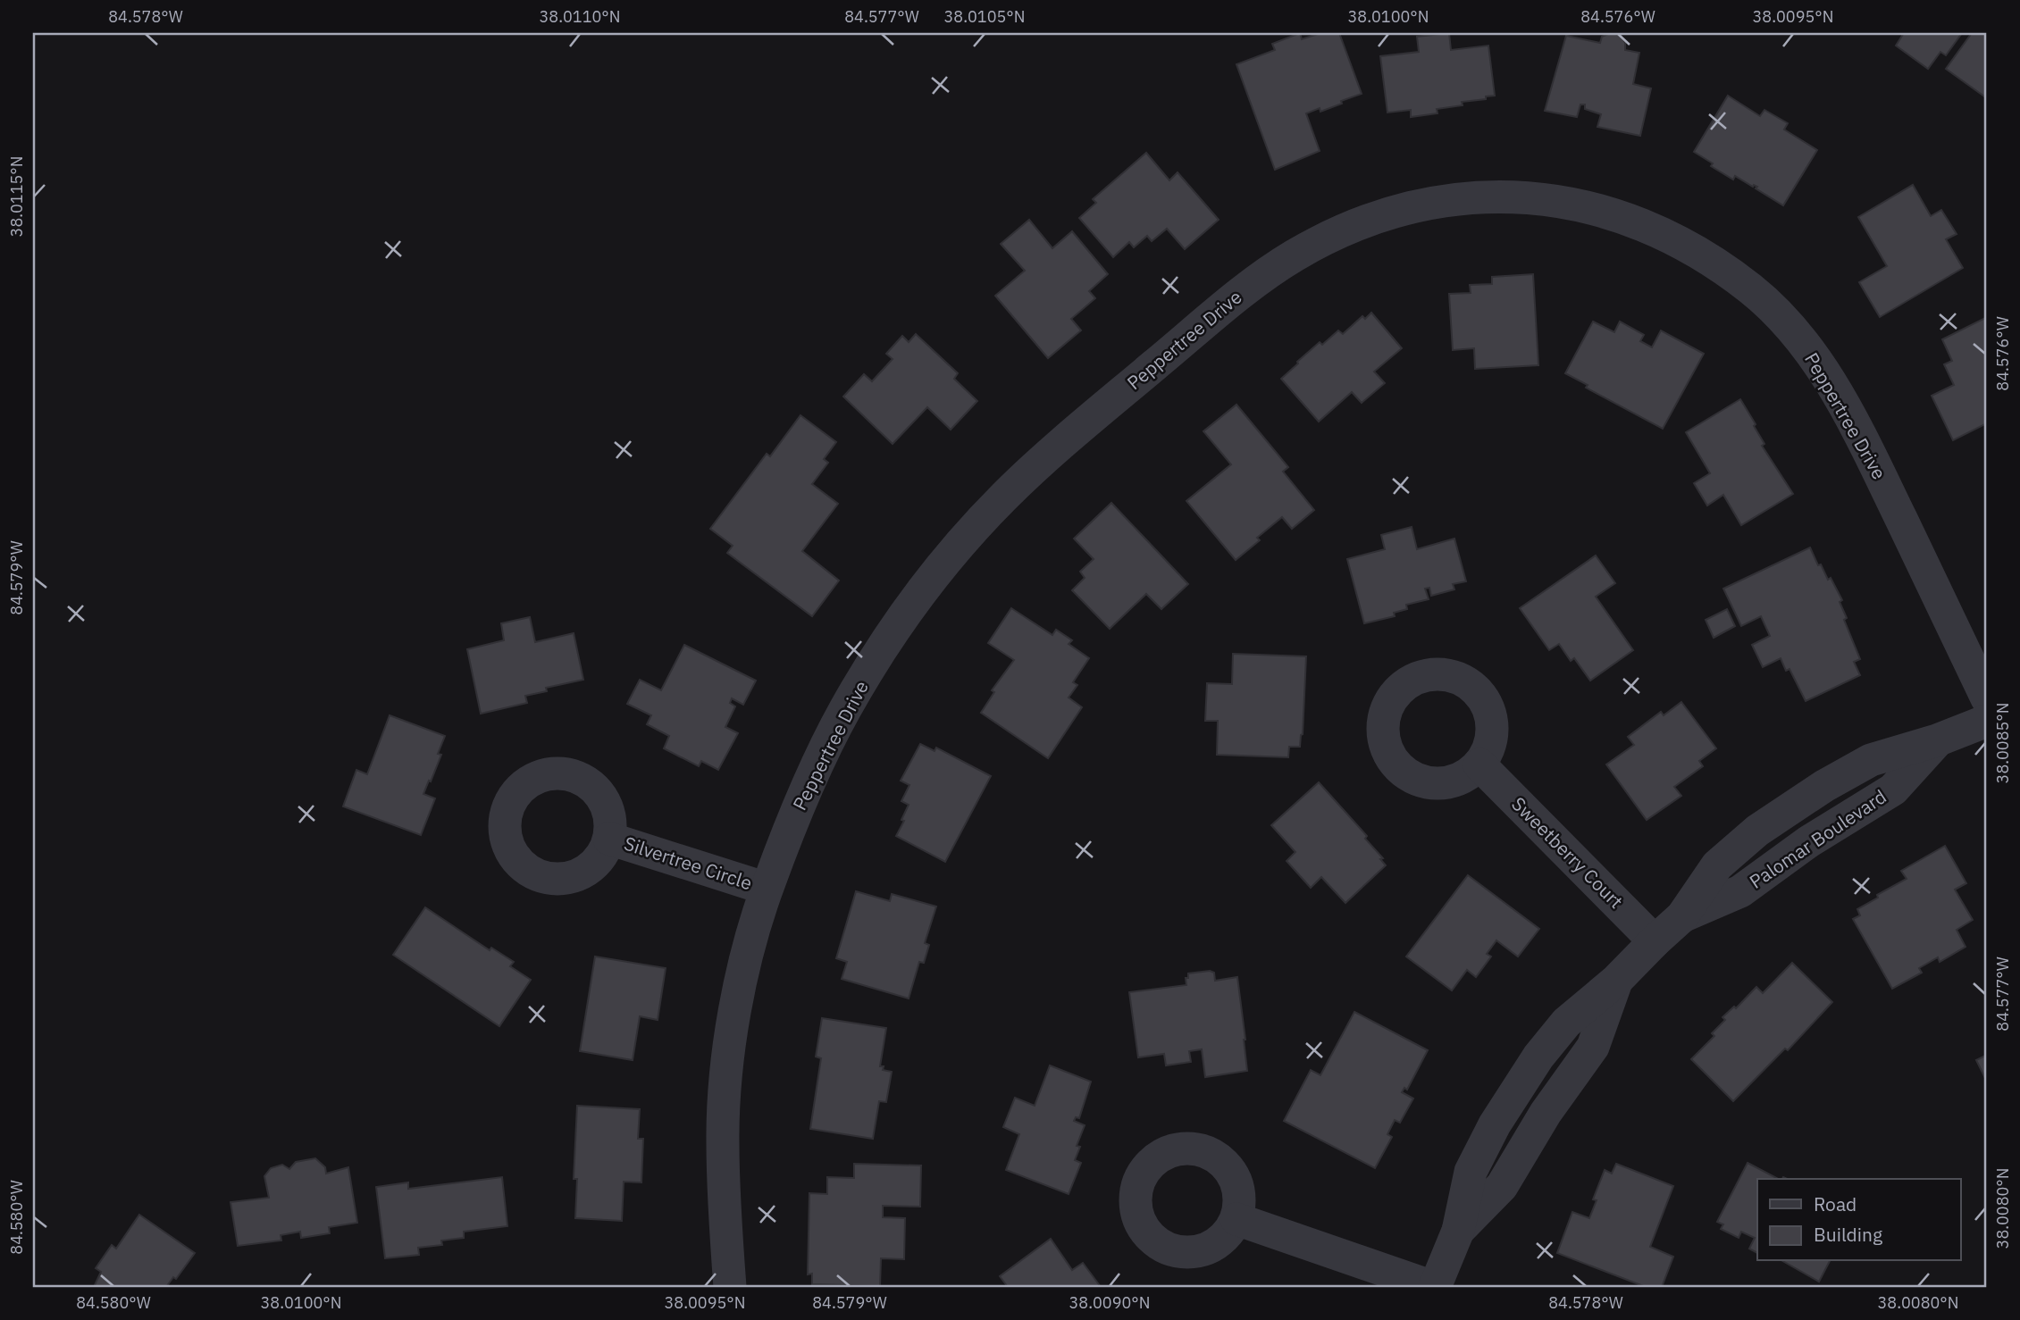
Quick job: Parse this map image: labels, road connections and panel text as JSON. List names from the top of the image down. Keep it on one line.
{"streets":{"street":["Peppertree Drive","Palomar Boulevard","Sweetberry Court","Silvertree Circle"]},"crossings":[["Peppertree Drive","Silvertree Circle"],["Palomar Boulevard","Sweetberry Court"]],"legend":["Road","Building"],"coordinates":["84.578°W","38.0110°N","84.577°W","38.0105°N","38.0100°N","84.576°W","38.0095°N","38.0115°N","84.579°W","38.0085°N","38.0080°N","84.580°W","38.0090°N"]}
